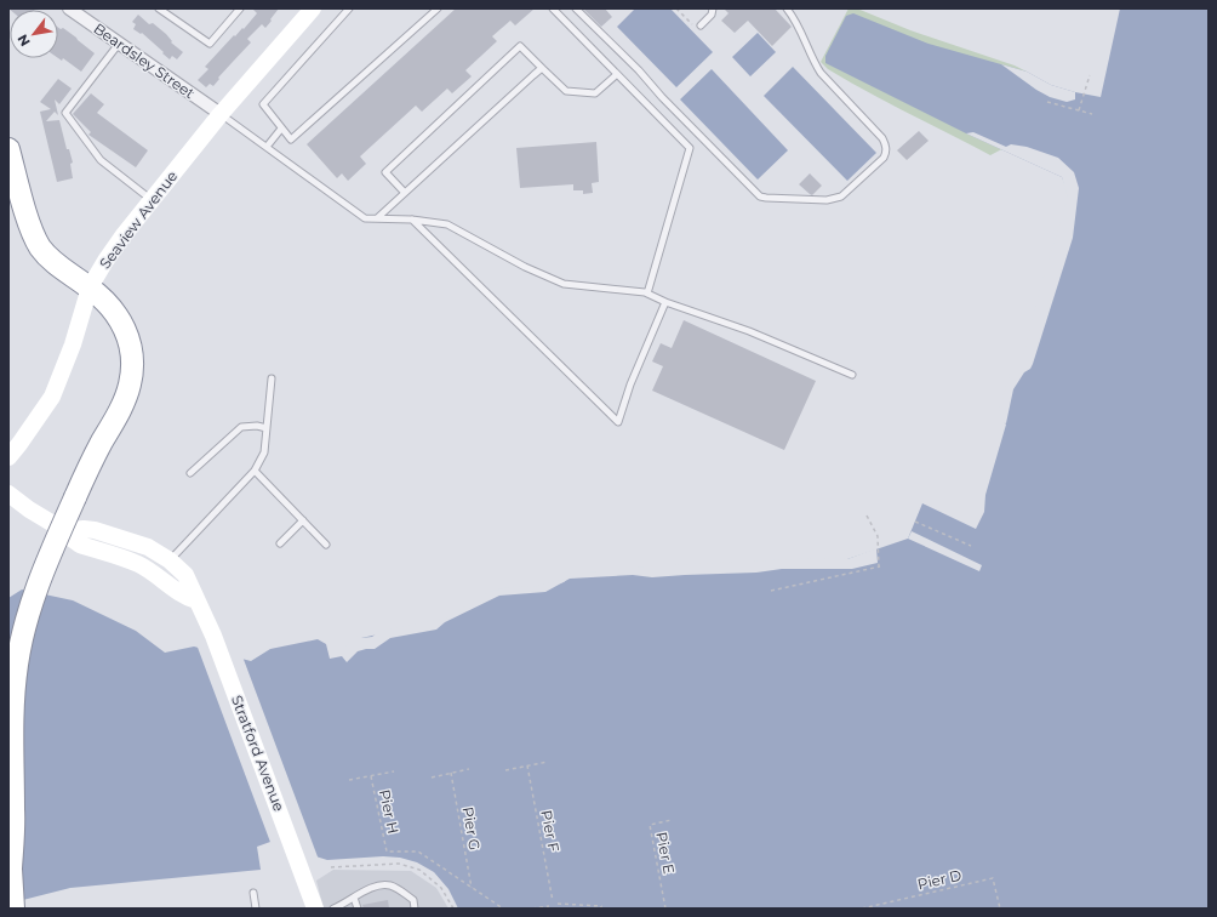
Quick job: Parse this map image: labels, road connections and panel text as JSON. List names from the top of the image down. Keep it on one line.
{"streets":{"main road":["Seaview Avenue","Stratford Avenue"],"street":["Beardsley Street"],"path":["Pier H","Pier G","Pier F","Pier E","Pier D"]},"crossings":[["Beardsley Street","Seaview Avenue"],["Pier H","Pier G"]],"north":"bottom left"}
